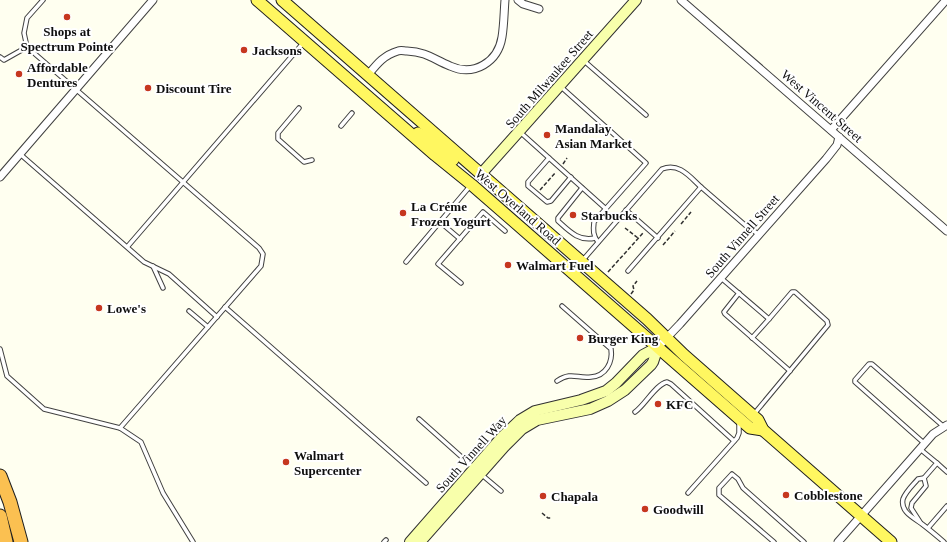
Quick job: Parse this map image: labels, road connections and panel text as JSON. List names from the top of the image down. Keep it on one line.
{"streets":{"main road":["West Overland Road"],"street":["South Milwaukee Street","West Vincent Street","South Vinnell Street","South Vinnell Way"]},"crossings":[["South Milwaukee Street","West Overland Road"],["West Vincent Street","South Vinnell Street"],["West Overland Road","South Vinnell Street"],["West Overland Road","South Vinnell Way"],["South Vinnell Street","South Vinnell Way"]],"places":["Shops at Spectrum Pointe","Jacksons","Affordable Dentures","Discount Tire","Mandalay Asian Market","La Créme Frozen Yogurt","Starbucks","Walmart Fuel","Lowe's","Burger King","KFC","Walmart Supercenter","Cobblestone","Chapala","Goodwill"]}
